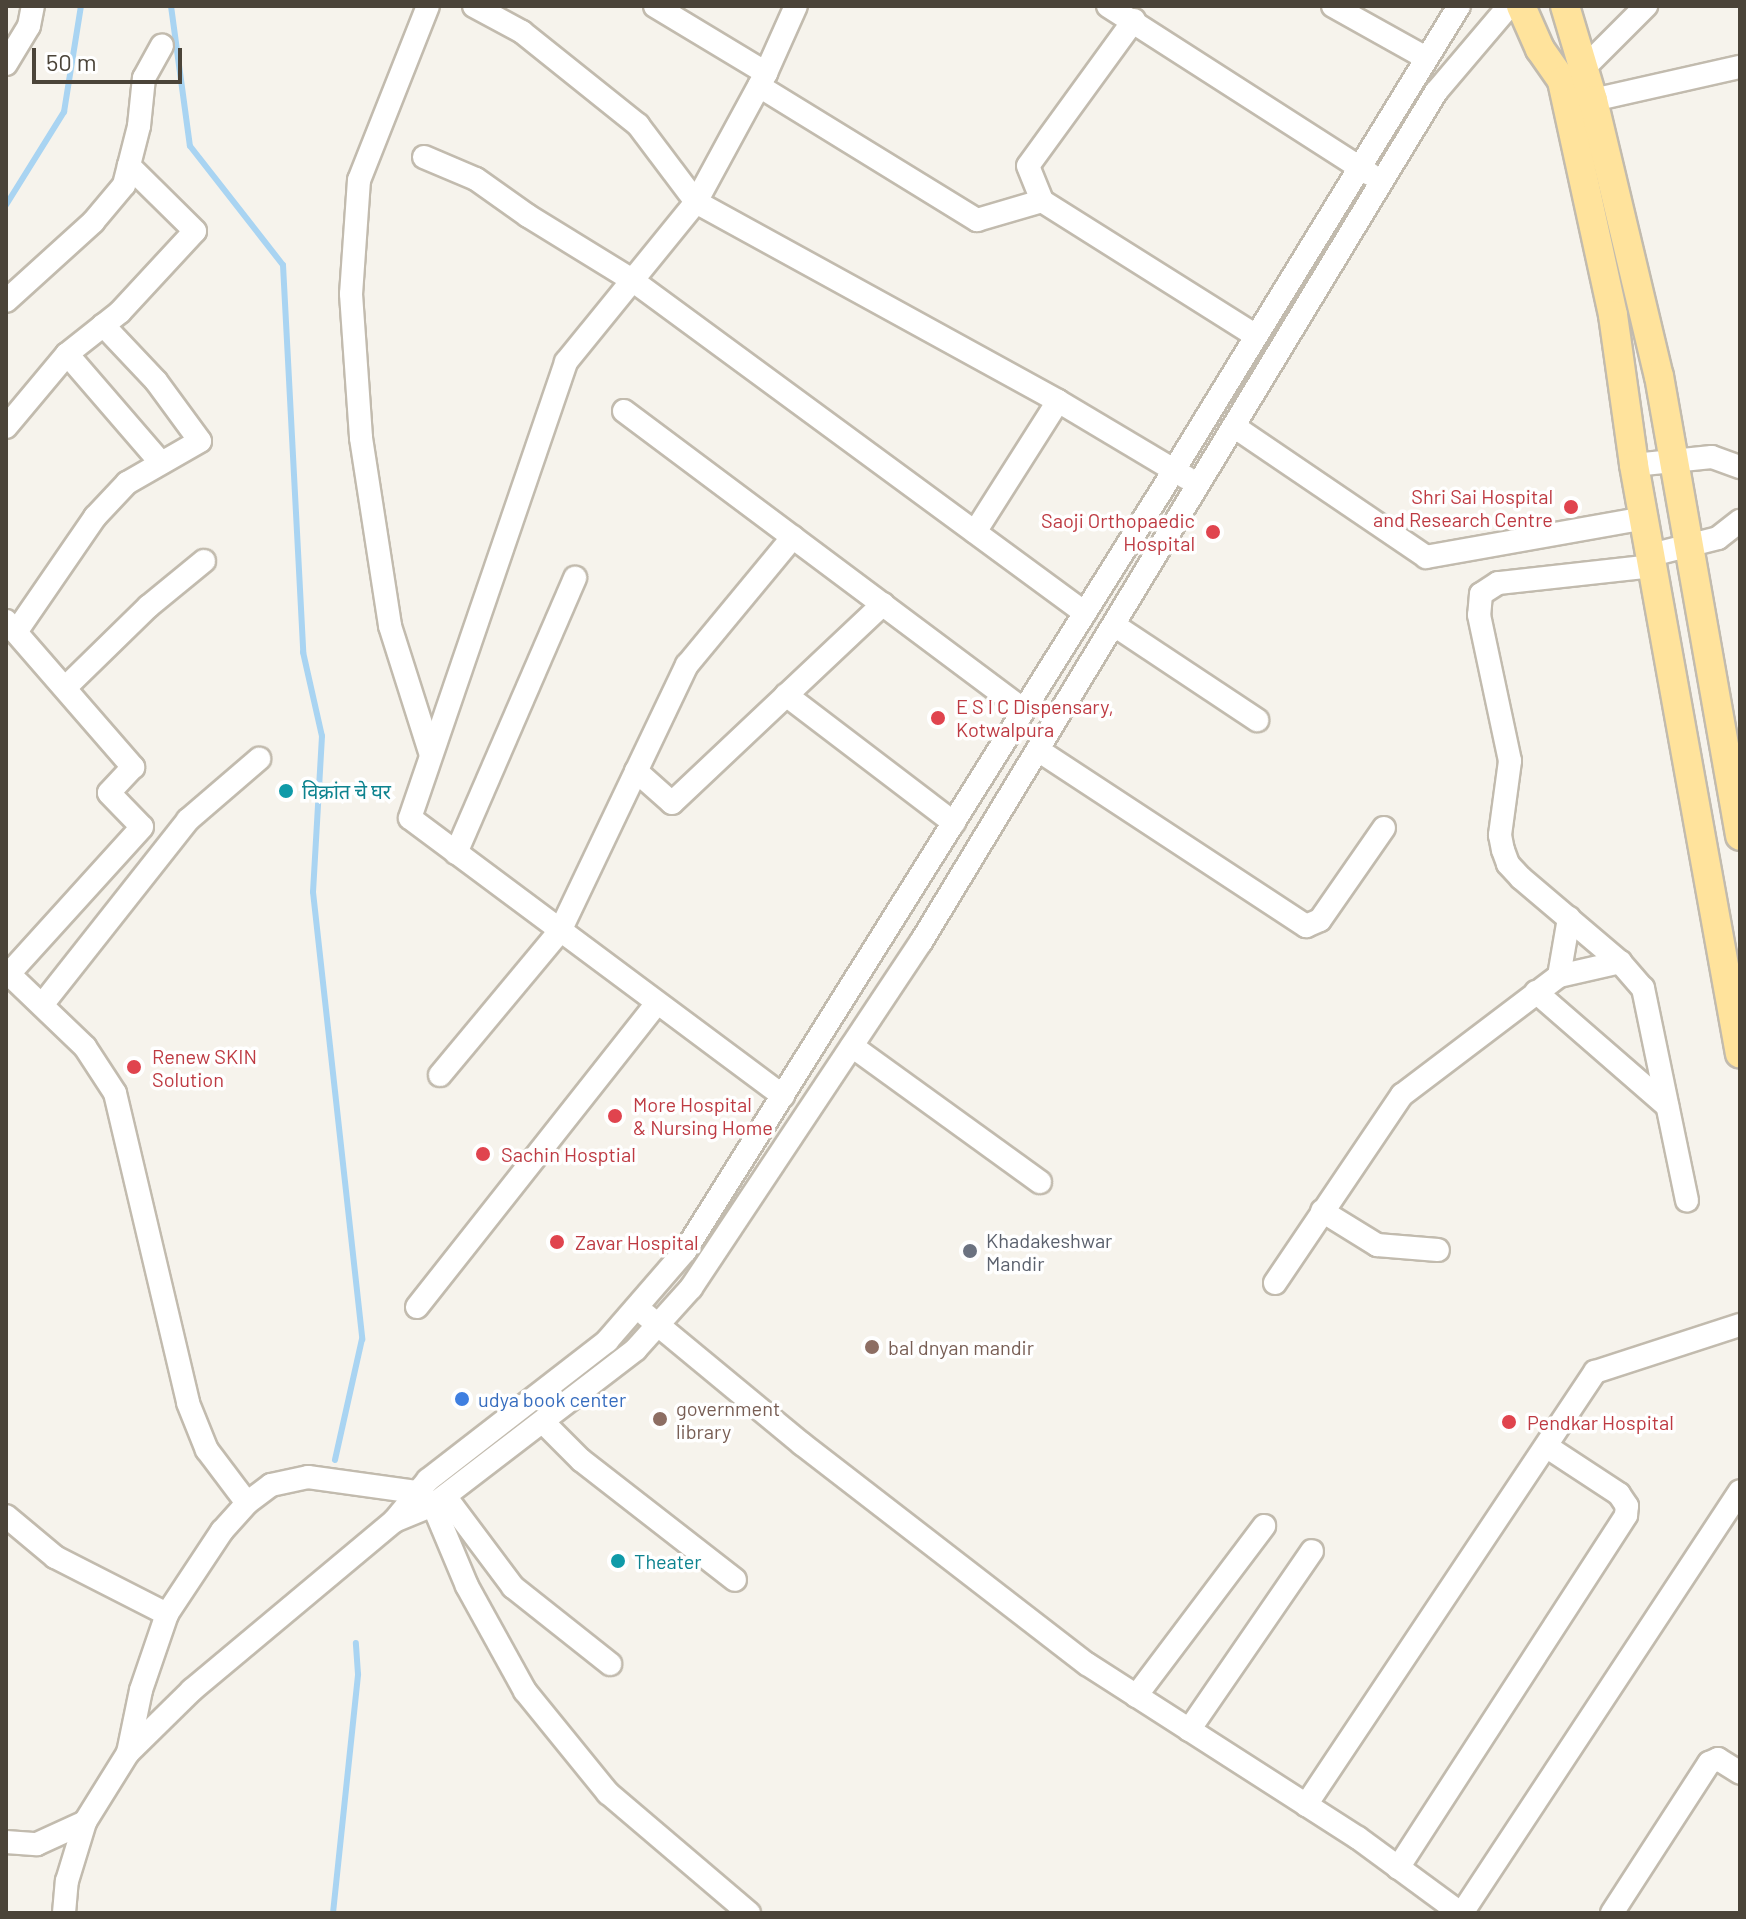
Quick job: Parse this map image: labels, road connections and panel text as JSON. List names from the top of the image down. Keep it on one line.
{"places":["Shri Sai Hospital and Research Centre","Saoji Orthopaedic Hospital","E S I C Dispensary, Kotwalpura","विक्रांत चे घर","Renew SKIN Solution","More Hospital & Nursing Home","Sachin Hosptial","Zavar Hospital","Khadakeshwar Mandir","bal dnyan mandir","udya book center","government library","Pendkar Hospital","Theater"],"scale_bar":"50 m"}
